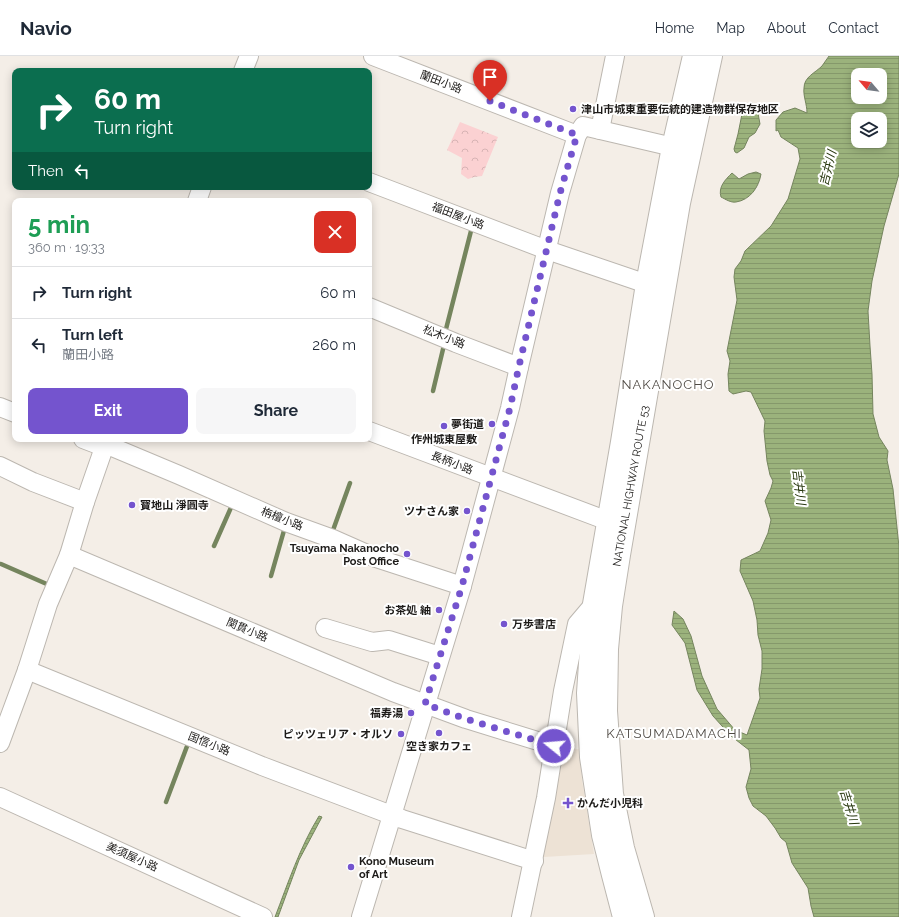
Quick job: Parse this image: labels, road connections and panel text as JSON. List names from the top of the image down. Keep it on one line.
{"streets":{"highway":["NATIONAL HIGHWAY ROUTE 53"],"street":["蘭田小路","福田屋小路","松木小路","長柄小路","栴檀小路","関貫小路","国信小路","美須屋小路"]},"crossings":[["福田屋小路","NATIONAL HIGHWAY ROUTE 53"],["長柄小路","NATIONAL HIGHWAY ROUTE 53"]],"districts":["NAKANOCHO","KATSUMADAMACHI"],"water":["吉井川"],"places":{"other":["津山市城東重要伝統的建造物群保存地区","夢街道","作州城東屋敷","寶地山 淨圓寺","ツナさん家","Tsuyama Nakanocho Post Office","お茶処 紬","万歩書店","福寿湯","空き家カフェ","ピッツェリア・オルソ","Kono Museum of Art"],"health":["かんだ小児科"]},"north":"top left","page":{"header":"Navio","nav":["Home","Map","About","Contact"],"turn":["60 m","Turn right"],"then":"Then","heading":["5 min","360 m · 19:33"],"list":[{"name":"Turn right","value":"60 m"},{"name":"Turn left","note":"蘭田小路","value":"260 m"}],"buttons":["Exit","Share"]}}
